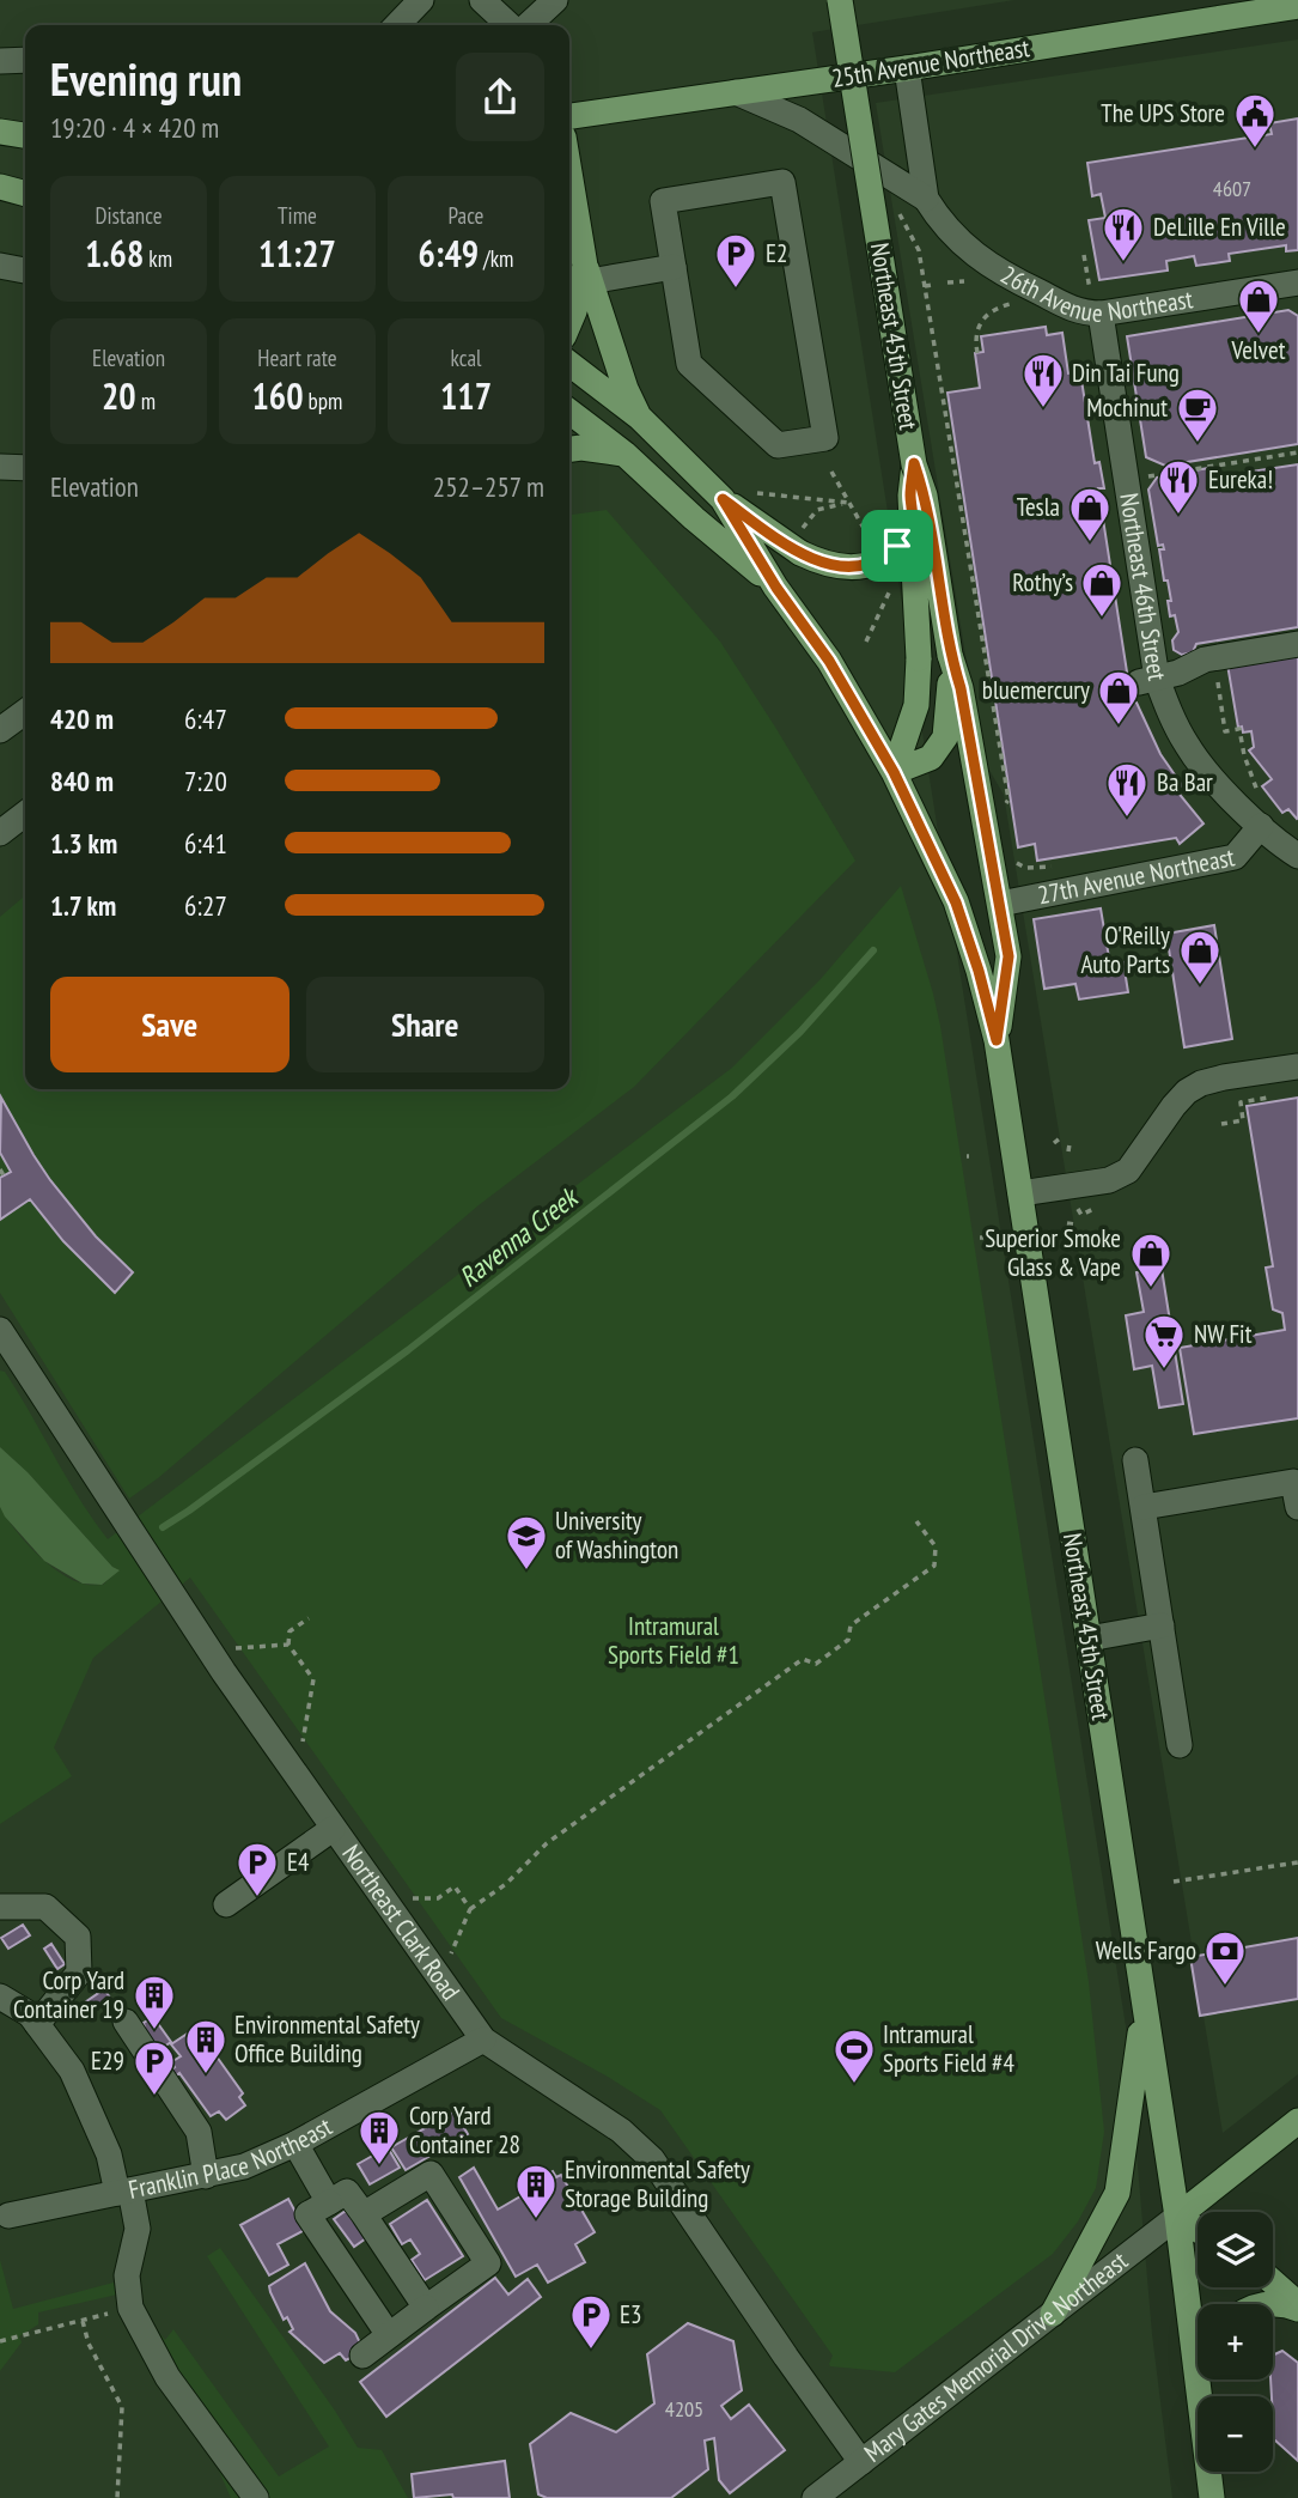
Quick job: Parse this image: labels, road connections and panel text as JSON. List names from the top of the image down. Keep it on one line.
{"streets":{"main road":["25th Avenue Northeast","Northeast 45th Street"],"street":["26th Avenue Northeast","Northeast 46th Street","27th Avenue Northeast","Northeast Clark Road","Franklin Place Northeast","Mary Gates Memorial Drive Northeast"]},"crossings":[["25th Avenue Northeast","26th Avenue Northeast"],["26th Avenue Northeast","Northeast 46th Street"],["Northeast 45th Street","Mary Gates Memorial Drive Northeast"],["Northeast 46th Street","27th Avenue Northeast"],["Northeast Clark Road","Franklin Place Northeast"],["Northeast Clark Road","Mary Gates Memorial Drive Northeast"]],"water":["Ravenna Creek"],"parks":["Intramural Sports Field #1"],"places":{"public building":["The UPS Store"],"restaurant":["DeLille En Ville","Din Tai Fung","Eureka!","Ba Bar"],"parking":["E2","E4","E29","E3"],"shop":["Velvet","Tesla","Rothy’s","bluemercury","O'Reilly Auto Parts","Superior Smoke Glass & Vape"],"cafe":["Mochinut"],"supermarket":["NW Fit"],"school or university":["University of Washington"],"bank":["Wells Fargo"],"building":["Corp Yard Container 19","Environmental Safety Office Building","Corp Yard Container 28","Environmental Safety Storage Building"],"sports":["Intramural Sports Field #4"]},"house_numbers":["4607","4205"],"page":{"heading":["Evening run","19:20 · 4 × 420 m"],"stats":[["Distance","1.68 km"],["Time","11:27"],["Pace","6:49 /km"],["Elevation","20 m"],["Heart rate","160 bpm"],["kcal","117"]],"chart":["Elevation","252–257 m"],"list":[{"name":"420 m","note":"6:47"},{"name":"840 m","note":"7:20"},{"name":"1.3 km","note":"6:41"},{"name":"1.7 km","note":"6:27"}],"buttons":["Save","Share"],"map_buttons":["+","−"]}}
